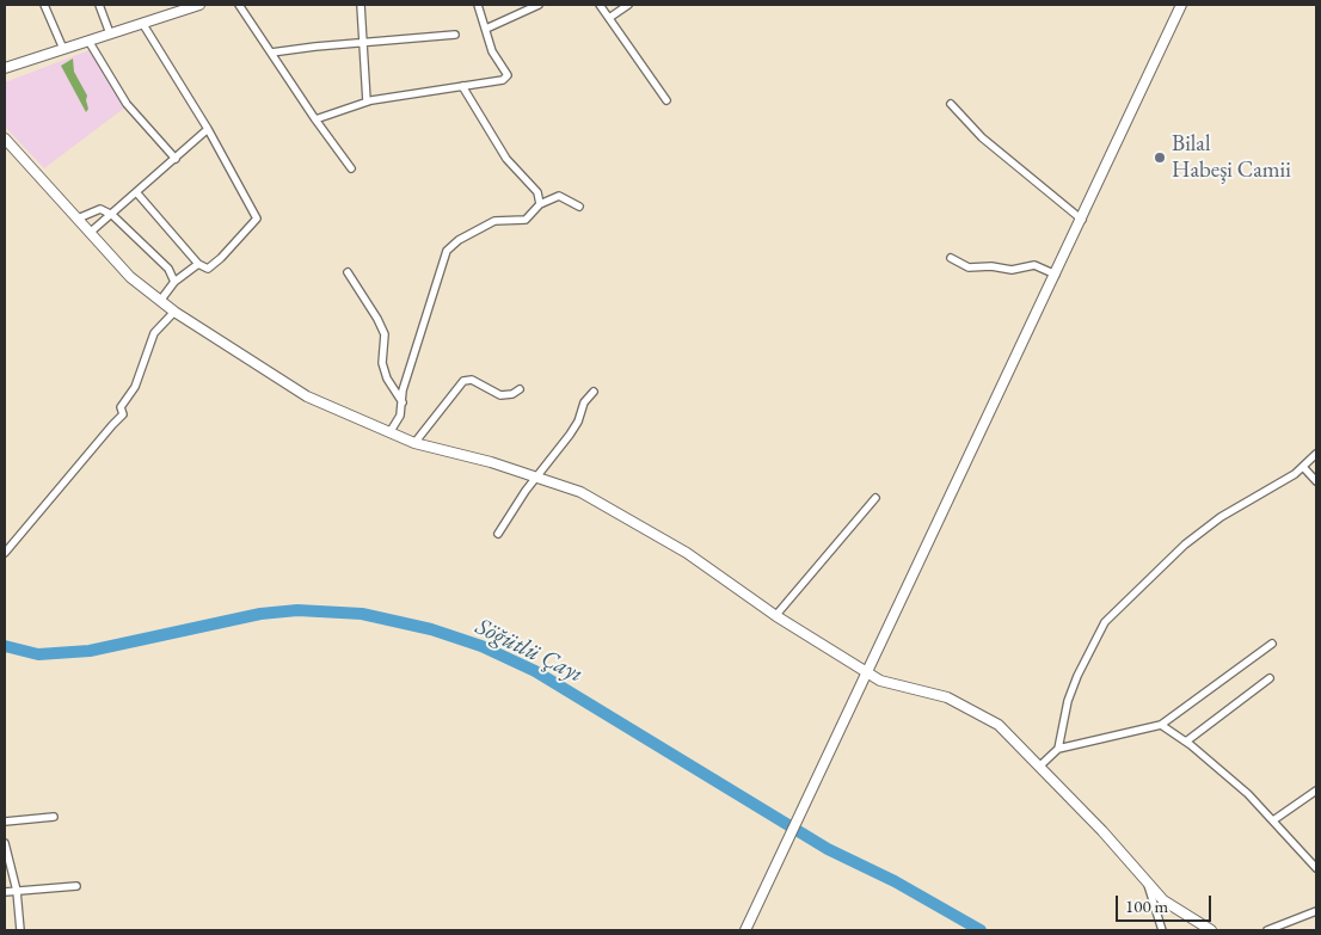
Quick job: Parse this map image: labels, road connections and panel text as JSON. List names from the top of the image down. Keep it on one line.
{"water":["Söğütlü Çayı"],"places":["Bilal Habeşi Camii"],"scale_bar":"100 m"}
